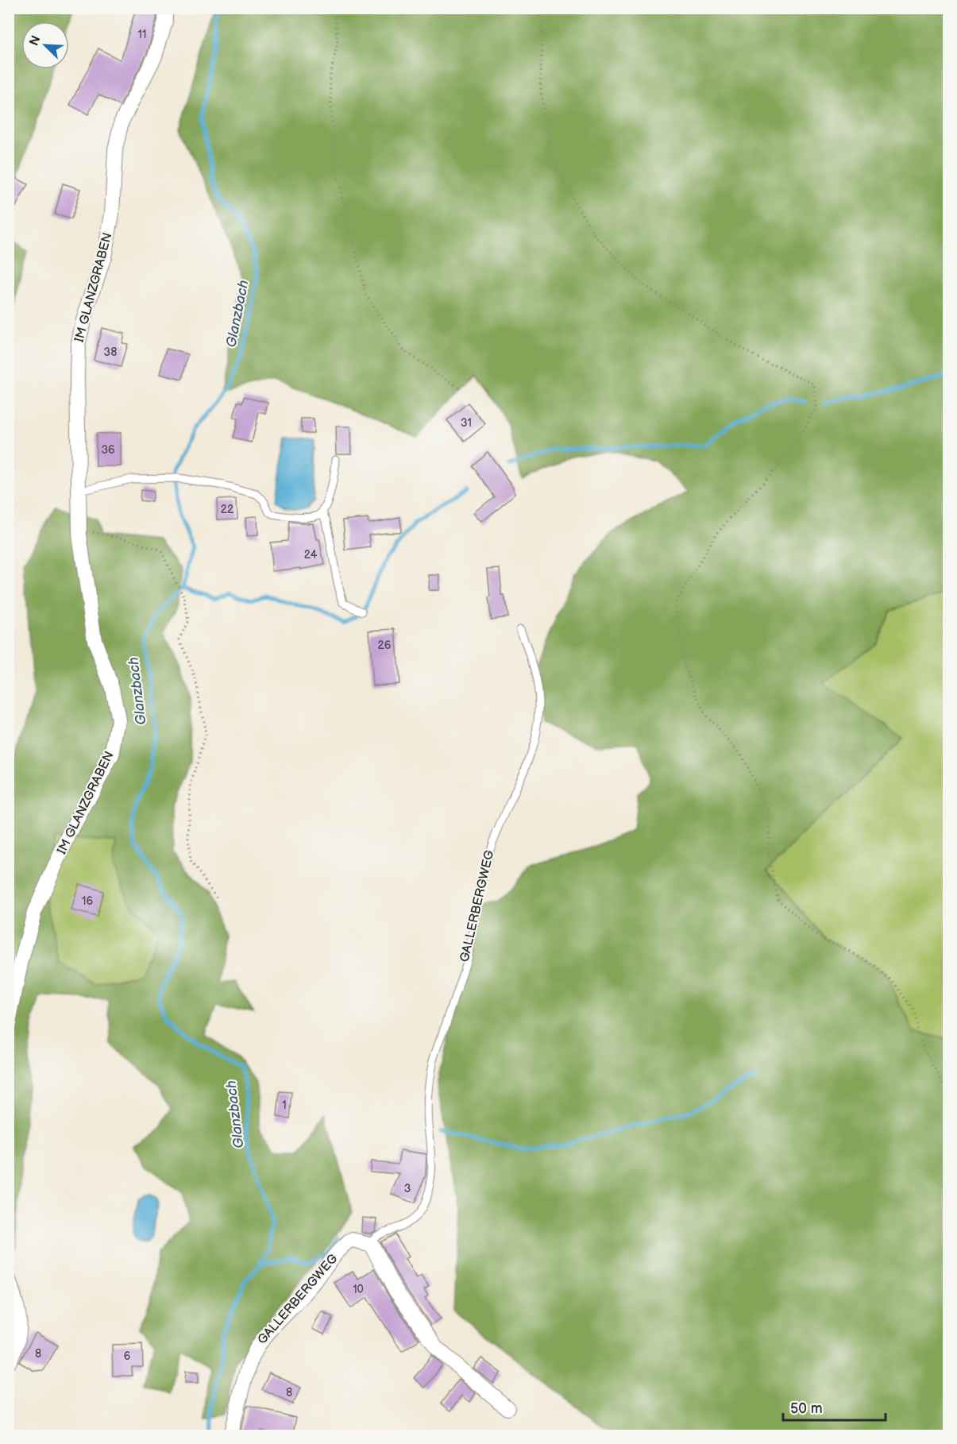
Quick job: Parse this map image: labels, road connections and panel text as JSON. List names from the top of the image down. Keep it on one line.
{"streets":{"street":["IM GLANZGRABEN","GALLERBERGWEG"]},"water":["Glanzbach"],"house_numbers":["11","38","31","36","22","24","26","16","1","3","10","8","6","8"],"scale_bar":"50 m","north":"top left"}
